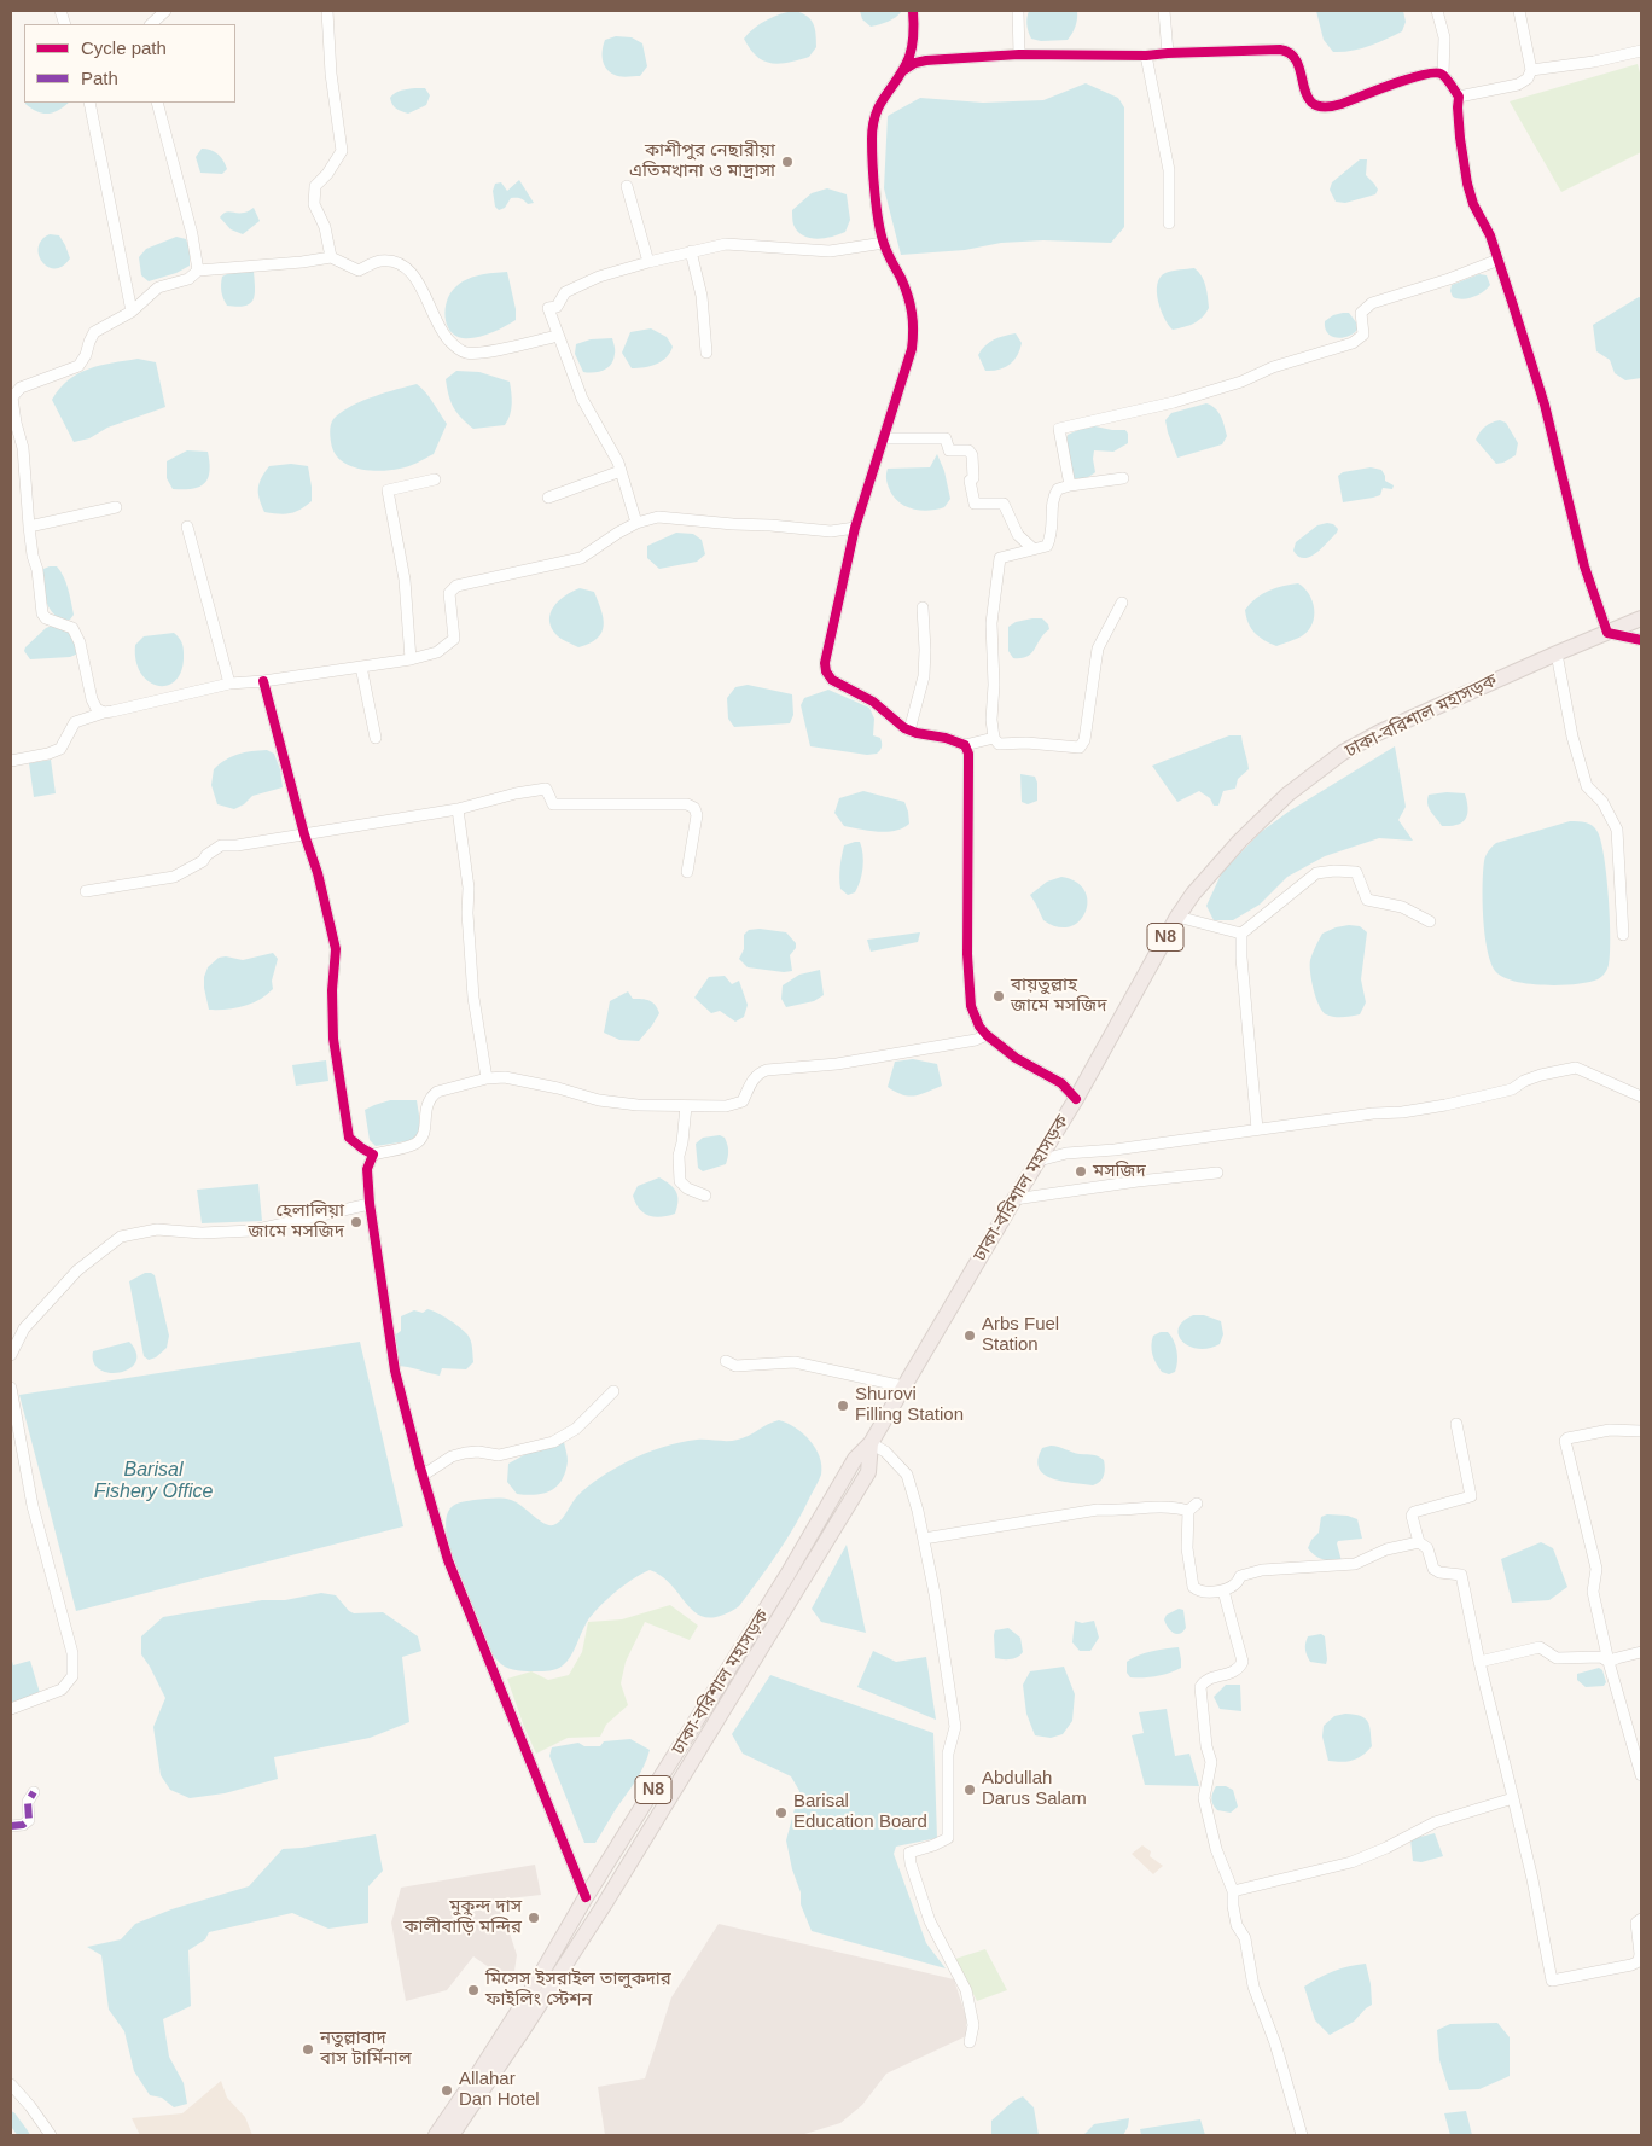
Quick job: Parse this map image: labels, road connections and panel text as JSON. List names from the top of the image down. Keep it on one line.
{"streets":{"highway":["ঢাকা-বরিশাল মহাসড়ক","N8"]},"water":["Barisal Fishery Office"],"places":["কাশীপুর নেছারীয়া এতিমখানা ও মাদ্রাসা","বায়তুল্লাহ জামে মসজিদ","মসজিদ","হেলালিয়া জামে মসজিদ","Arbs Fuel Station","Shurovi Filling Station","Abdullah Darus Salam","Barisal Education Board","মুকুন্দ দাস কালীবাড়ি মন্দির","মিসেস ইসরাইল তালুকদার ফাইলিং স্টেশন","নতুল্লাবাদ বাস টার্মিনাল","Allahar Dan Hotel"],"legend":["Cycle path","Path"]}
